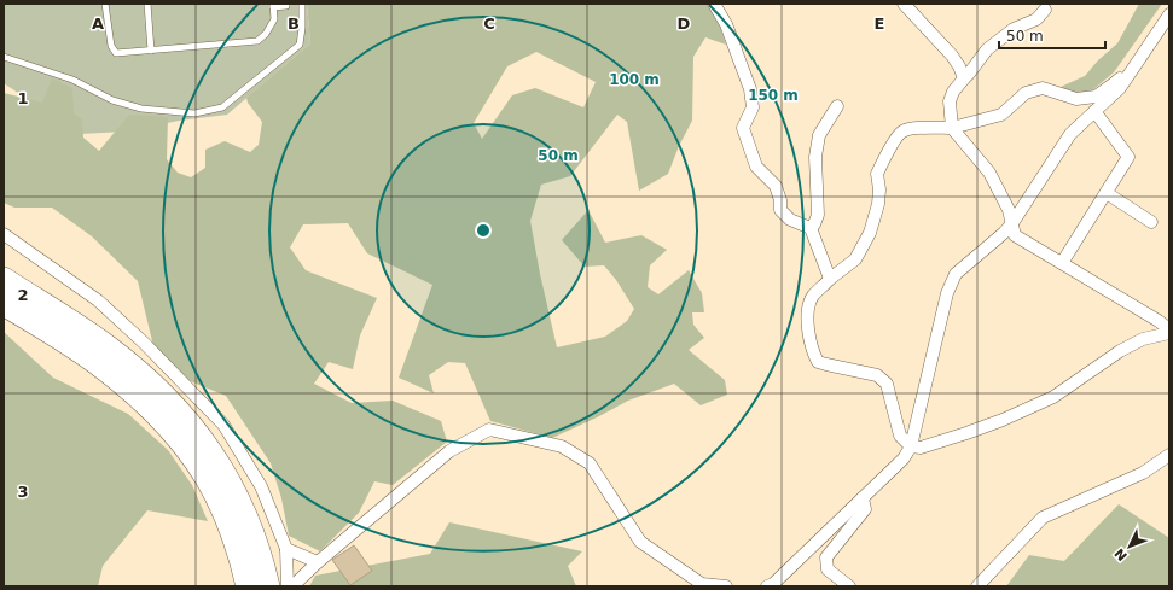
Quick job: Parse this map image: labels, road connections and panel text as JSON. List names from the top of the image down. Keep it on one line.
{"scale_bar":"50 m","north":"bottom left","grid":{"columns":["A","B","C","D","E"],"rows":["1","2","3"]},"rings":["100 m","150 m","50 m"]}
